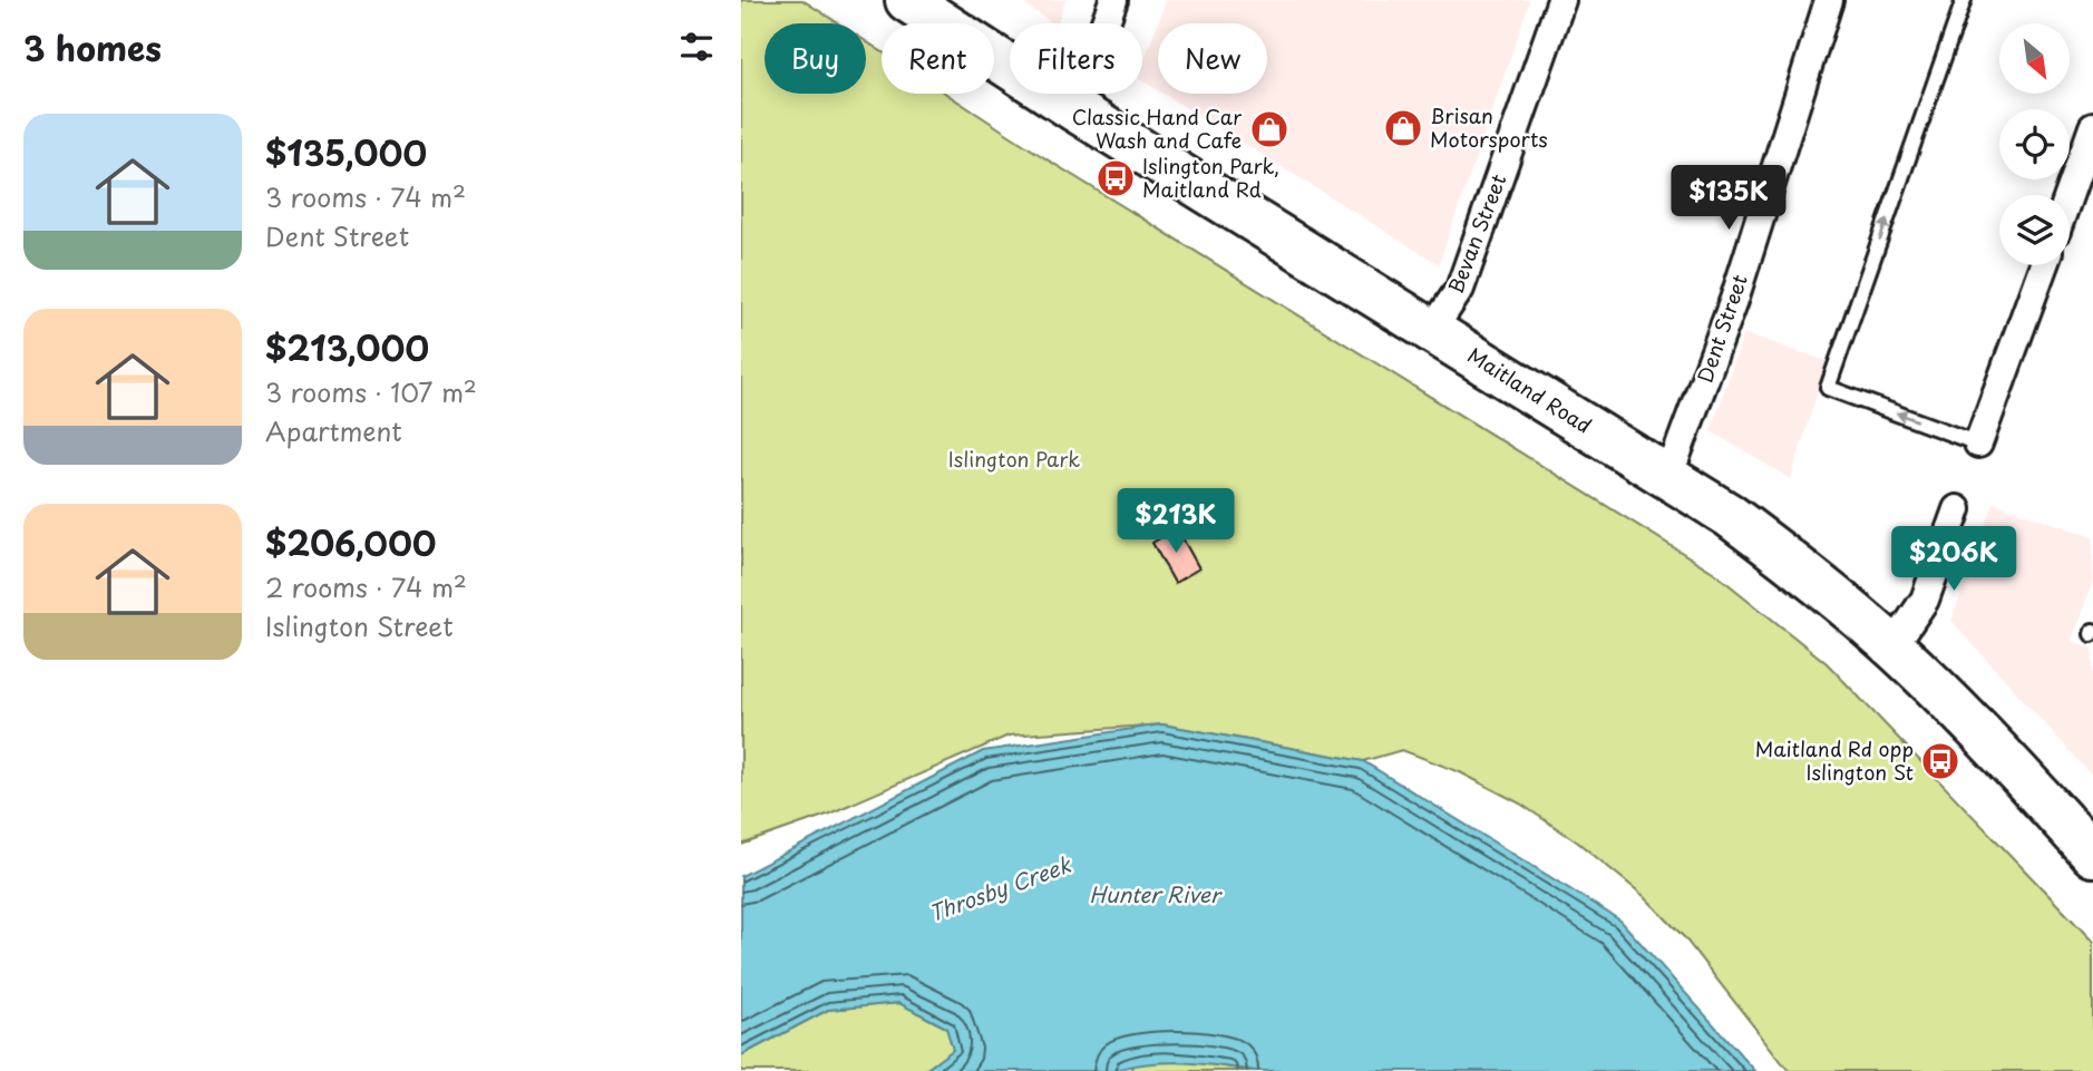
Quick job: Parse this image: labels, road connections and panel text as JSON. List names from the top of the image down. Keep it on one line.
{"streets":{"main road":["Maitland Road"],"street":["Bevan Street","Dent Street"]},"crossings":[["Bevan Street","Maitland Road"],["Dent Street","Maitland Road"]],"water":["Throsby Creek","Hunter River"],"parks":["Islington Park"],"places":{"shop":["Brisan Motorsports","Classic Hand Car Wash and Cafe"],"bus stop":["Islington Park, Maitland Rd","Maitland Rd opp Islington St"]},"north":"bottom right","page":{"heading":"3 homes","chip":["Buy","Rent","Filters","New"],"list":[{"name":"$135,000","note":"3 rooms · 74 m² · Dent Street"},{"name":"$213,000","note":"3 rooms · 107 m² · Apartment"},{"name":"$206,000","note":"2 rooms · 74 m² · Islington Street"}],"price":["$135K","$213K","$206K"]}}
